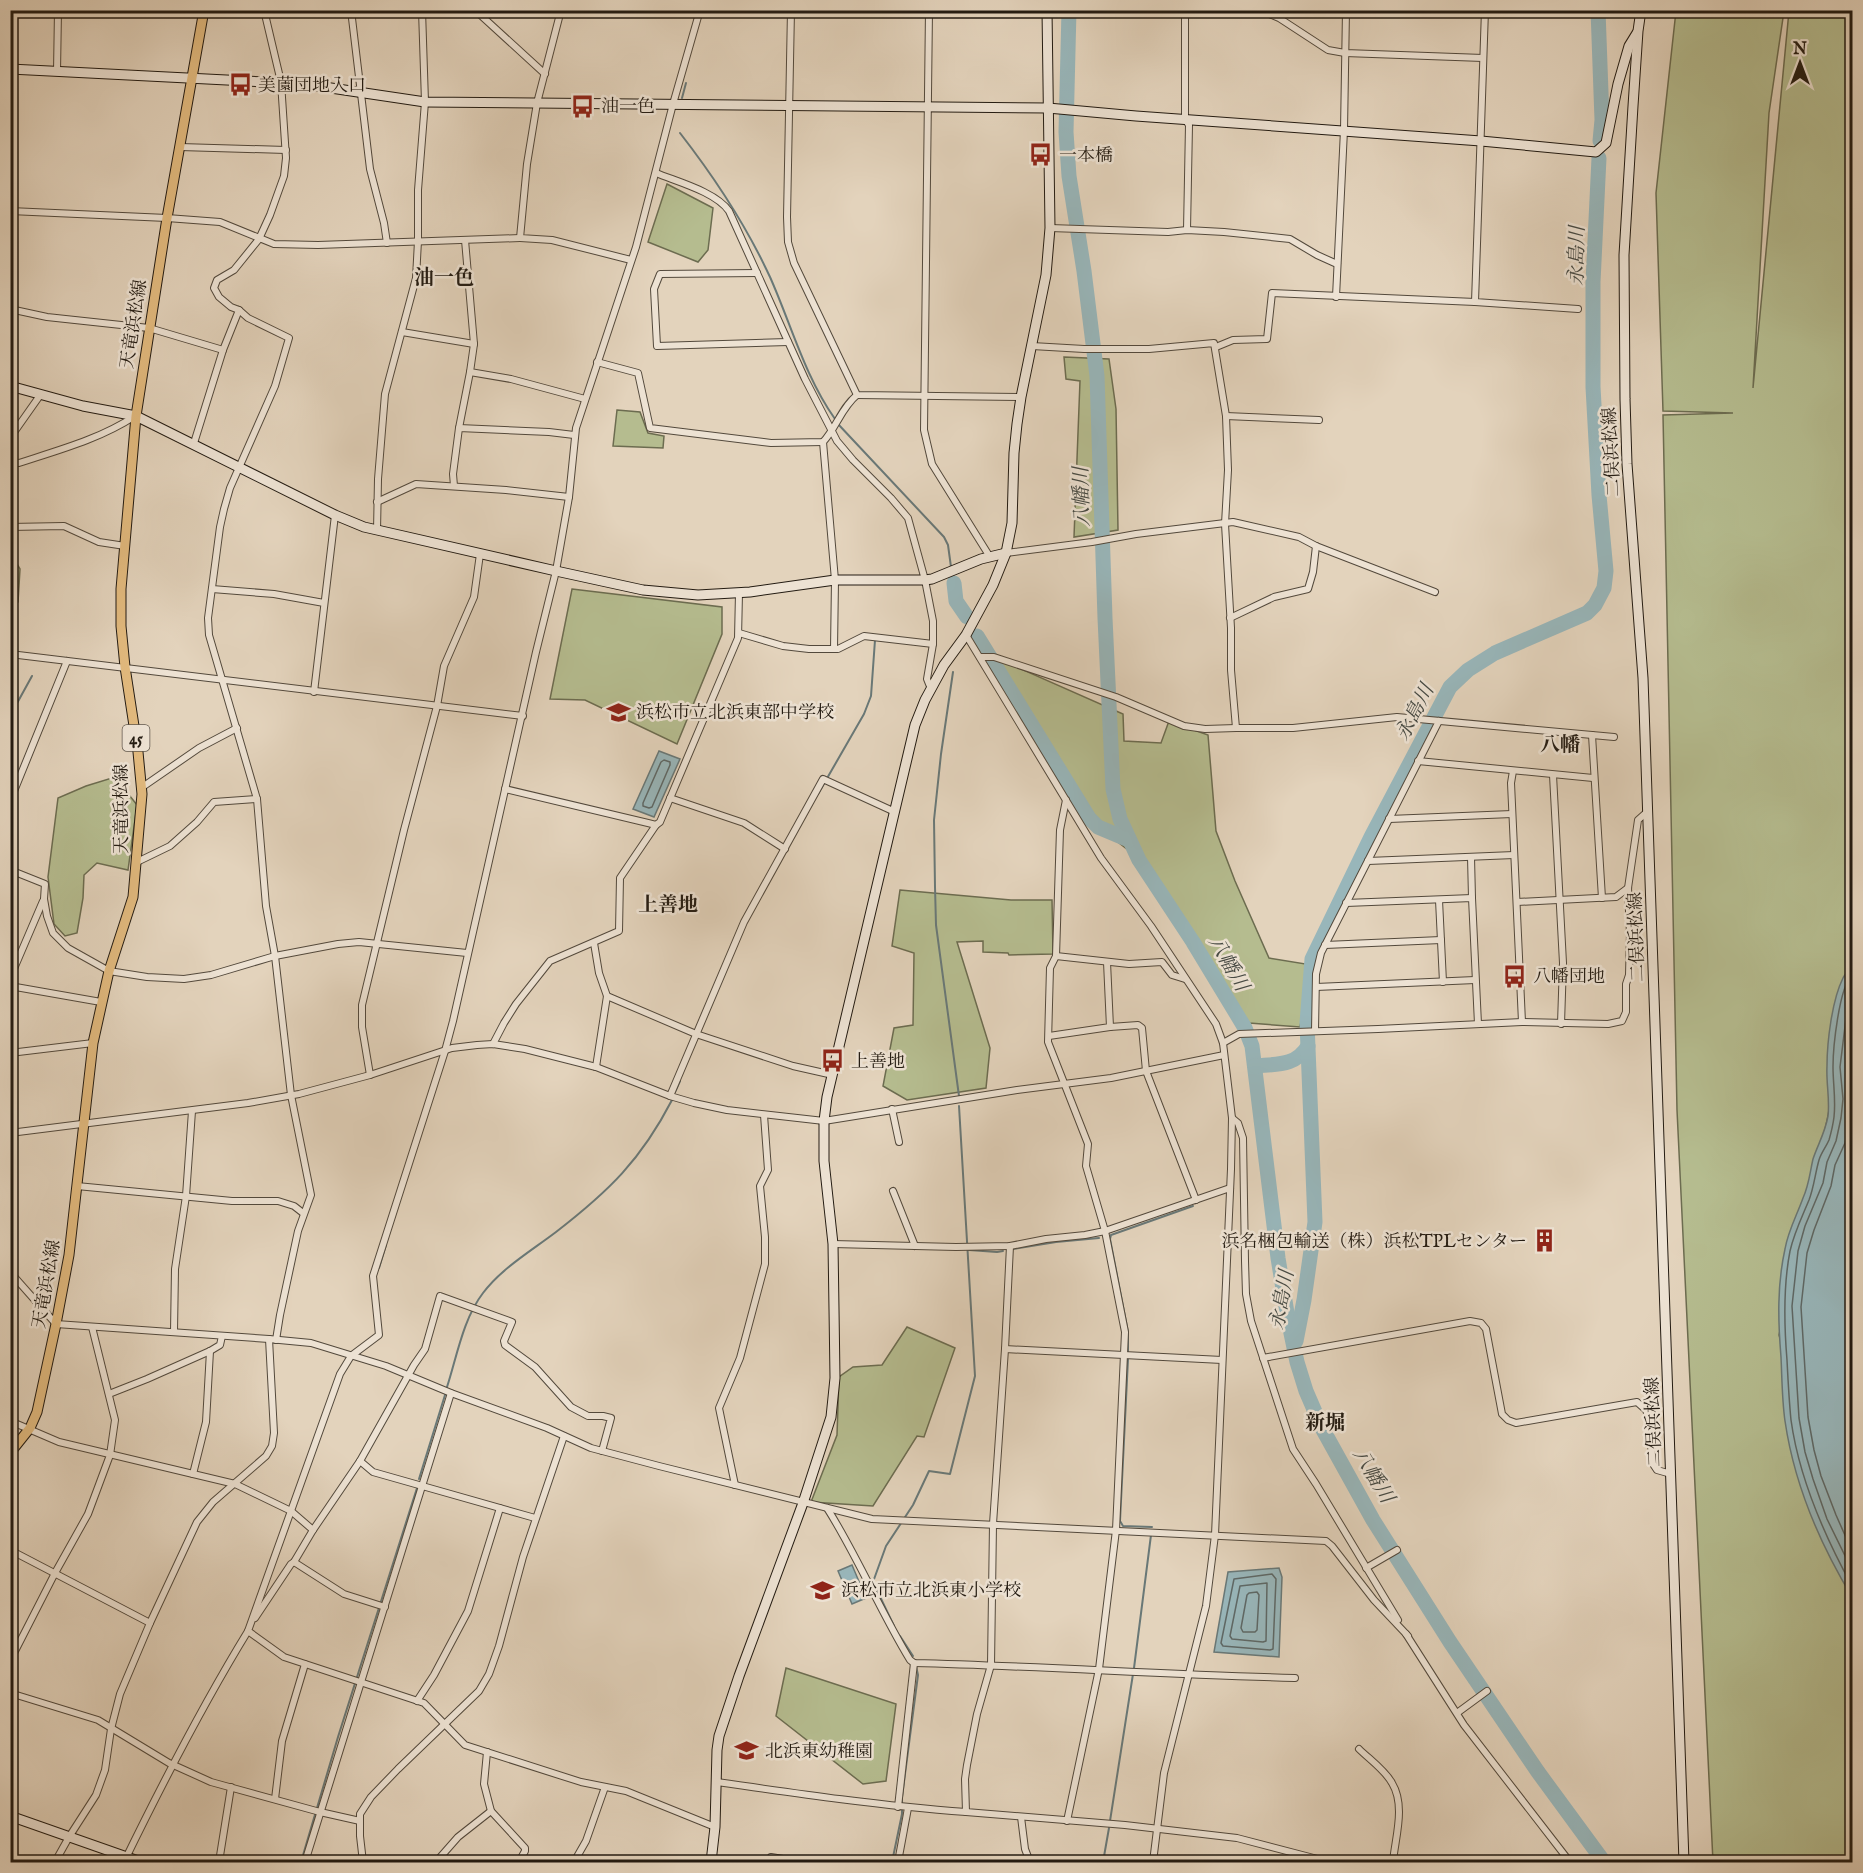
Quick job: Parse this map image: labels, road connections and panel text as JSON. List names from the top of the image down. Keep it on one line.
{"streets":{"main road":["天竜浜松線","45"],"street":["二俣浜松線"]},"districts":["油一色","八幡","上善地","新堀"],"water":["永島川","八幡川"],"places":{"bus stop":["美薗団地入口","油一色","一本橋","八幡団地","上善地"],"school or university":["浜松市立北浜東部中学校","浜松市立北浜東小学校","北浜東幼稚園"],"building":["浜名梱包輸送（株）浜松TPLセンター"]},"north":"top"}
